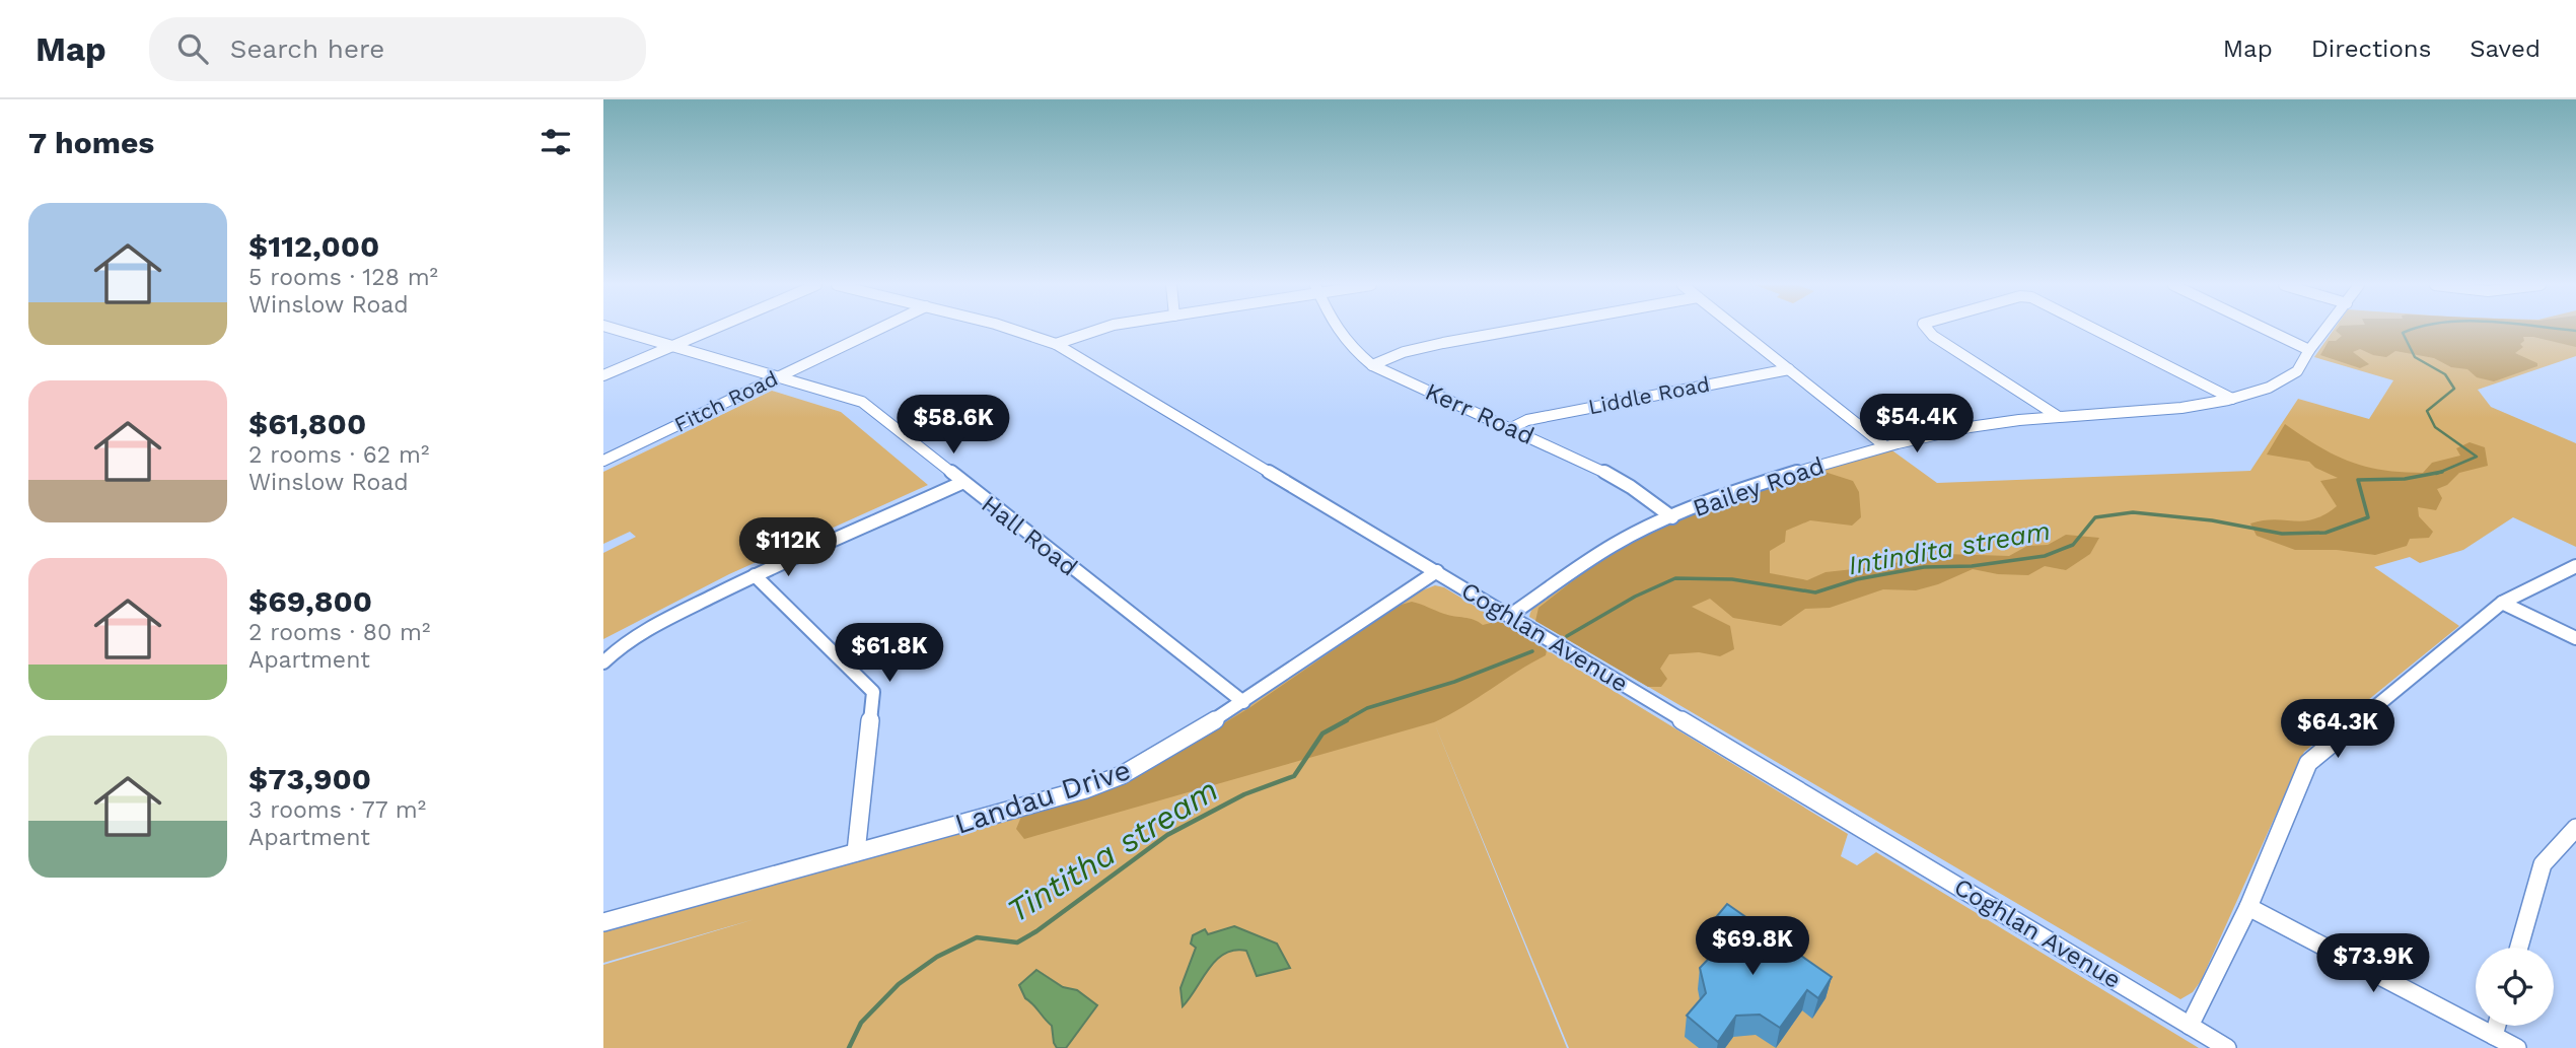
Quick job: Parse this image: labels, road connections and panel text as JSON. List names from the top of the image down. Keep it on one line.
{"streets":{"street":["Liddle Road","Fitch Road","Kerr Road","Bailey Road","Hall Road","Coghlan Avenue","Landau Drive"]},"crossings":[["Liddle Road","Kerr Road"],["Fitch Road","Hall Road"],["Kerr Road","Bailey Road"],["Bailey Road","Coghlan Avenue"],["Hall Road","Landau Drive"],["Coghlan Avenue","Landau Drive"]],"water":["Intindita stream","Tintitha stream"],"page":{"header":"Map","search":"Search here","nav":["Map","Directions","Saved"],"heading":"7 homes","list":[{"name":"$112,000","note":"5 rooms · 128 m² · Winslow Road"},{"name":"$61,800","note":"2 rooms · 62 m² · Winslow Road"},{"name":"$69,800","note":"2 rooms · 80 m² · Apartment"},{"name":"$73,900","note":"3 rooms · 77 m² · Apartment"}],"price":["$54.4K","$58.6K","$112K","$61.8K","$64.3K","$69.8K","$73.9K"]}}
